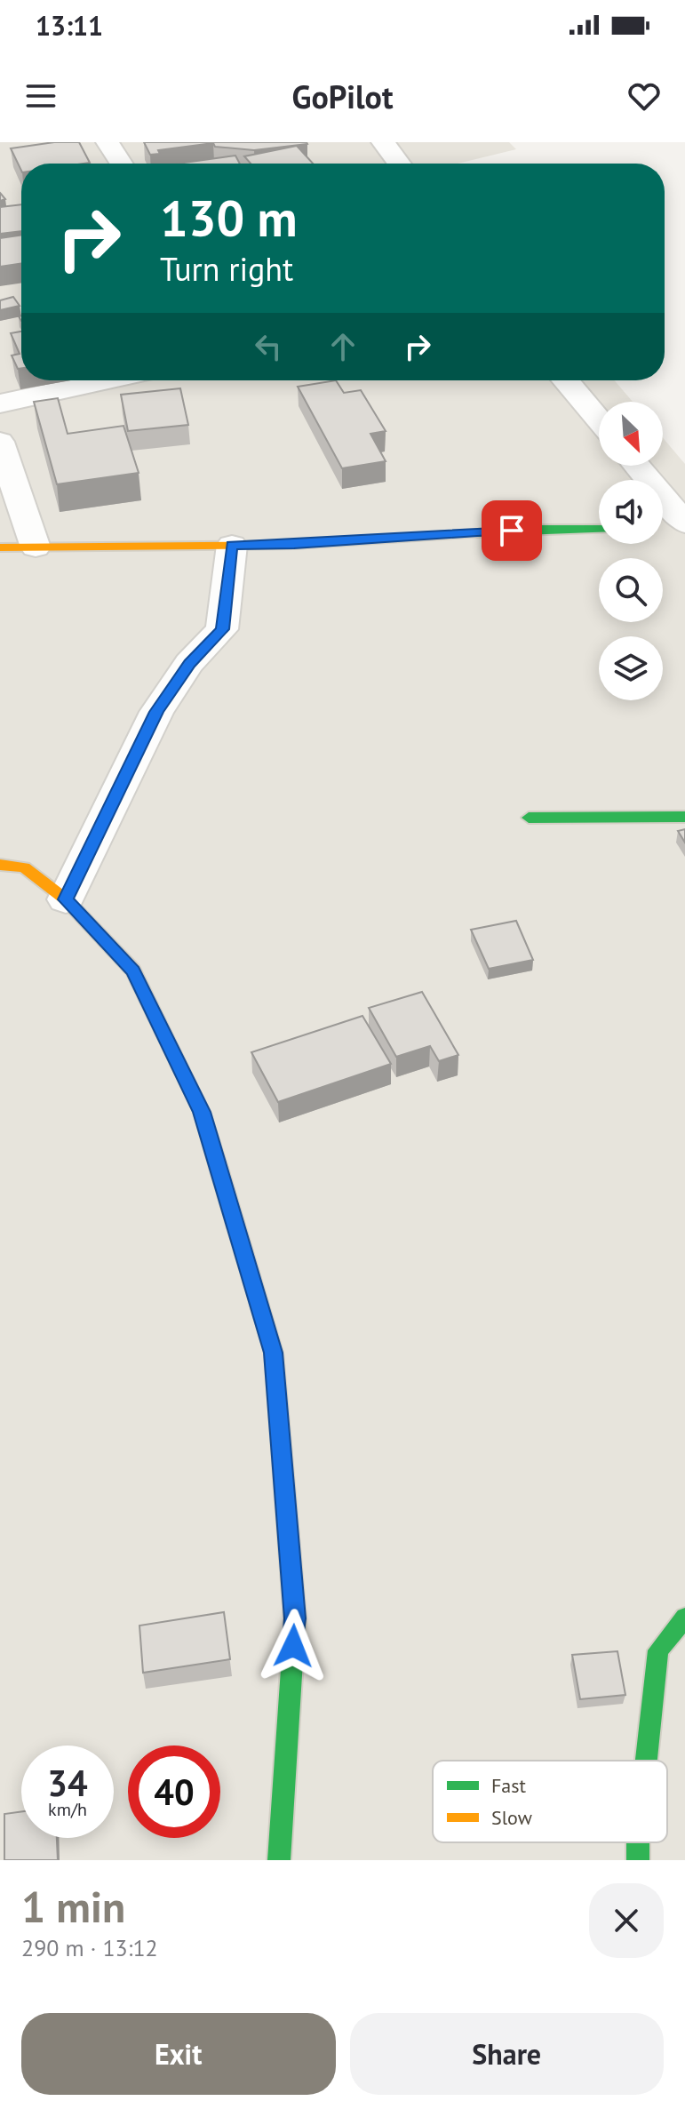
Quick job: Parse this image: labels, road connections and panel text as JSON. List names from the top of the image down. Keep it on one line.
{"legend":["Fast","Slow"],"north":"bottom right","page":{"status":"13:11","header":"GoPilot","turn":["130 m","Turn right"],"speed":"34 km/h","limit":"40","heading":["1 min","290 m · 13:12"],"buttons":["Exit","Share"]}}
